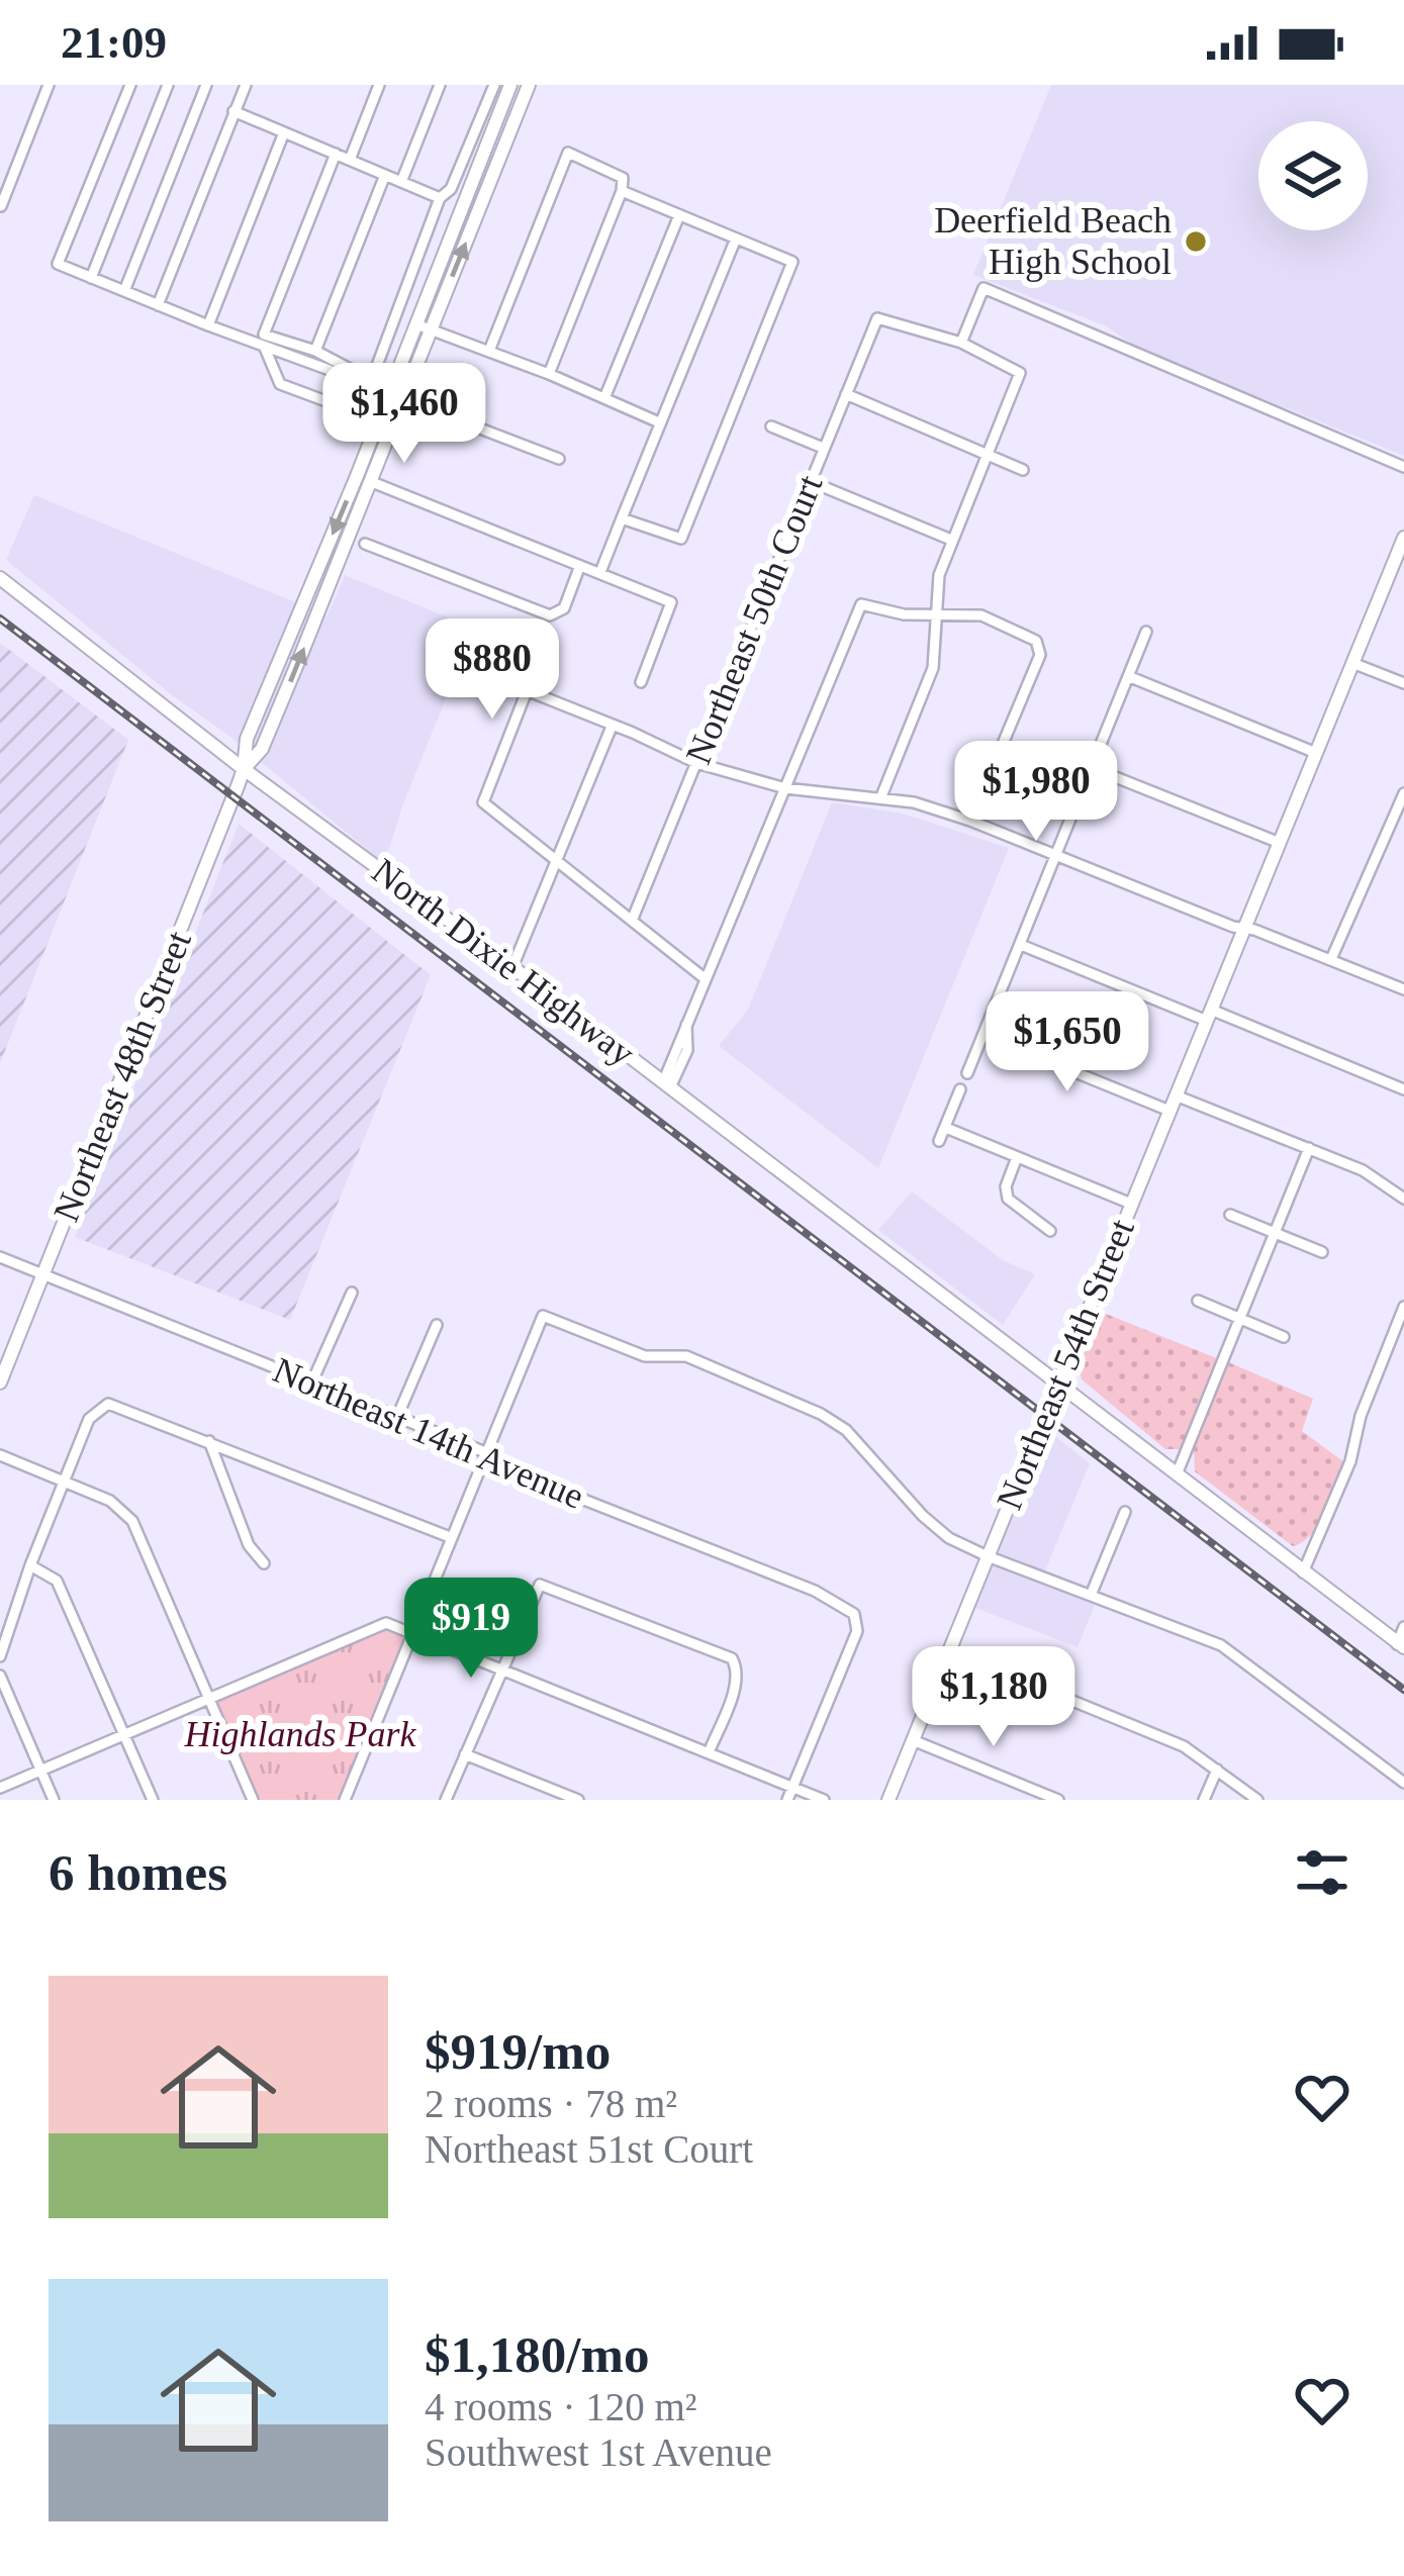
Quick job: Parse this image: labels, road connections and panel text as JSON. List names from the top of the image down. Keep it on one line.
{"streets":{"main road":["North Dixie Highway","Northeast 48th Street","Northeast 54th Street"],"street":["Northeast 50th Court","Northeast 14th Avenue"]},"crossings":[["North Dixie Highway","Northeast 48th Street"],["North Dixie Highway","Northeast 54th Street"],["Northeast 48th Street","Northeast 14th Avenue"]],"parks":["Highlands Park"],"places":["Deerfield Beach High School"],"page":{"status":"21:09","price":["$1,460","$880","$1,980","$1,650","$919","$1,180"],"heading":"6 homes","list":[{"name":"$919/mo","note":"2 rooms · 78 m² · Northeast 51st Court"},{"name":"$1,180/mo","note":"4 rooms · 120 m² · Southwest 1st Avenue"}]}}
